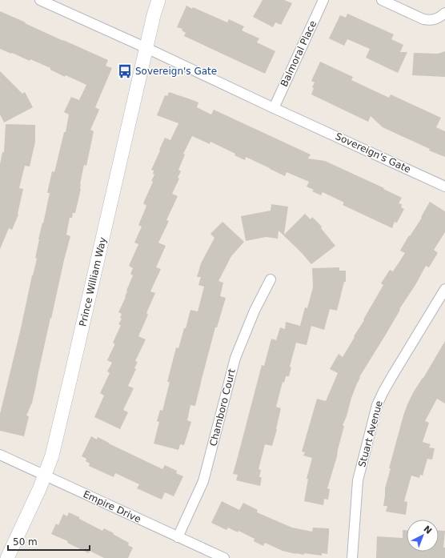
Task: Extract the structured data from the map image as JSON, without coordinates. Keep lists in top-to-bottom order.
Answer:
{
  "streets": {
    "street": [
      "Balmoral Place",
      "Sovereign's Gate",
      "Prince William Way",
      "Chamboro Court",
      "Stuart Avenue",
      "Empire Drive"
    ]
  },
  "crossings": [
    ["Balmoral Place", "Sovereign's Gate"],
    ["Sovereign's Gate", "Prince William Way"],
    ["Prince William Way", "Empire Drive"],
    ["Chamboro Court", "Empire Drive"]
  ],
  "places": {
    "bus stop": ["Sovereign's Gate"]
  },
  "scale_bar": "50 m",
  "north": "top right"
}
